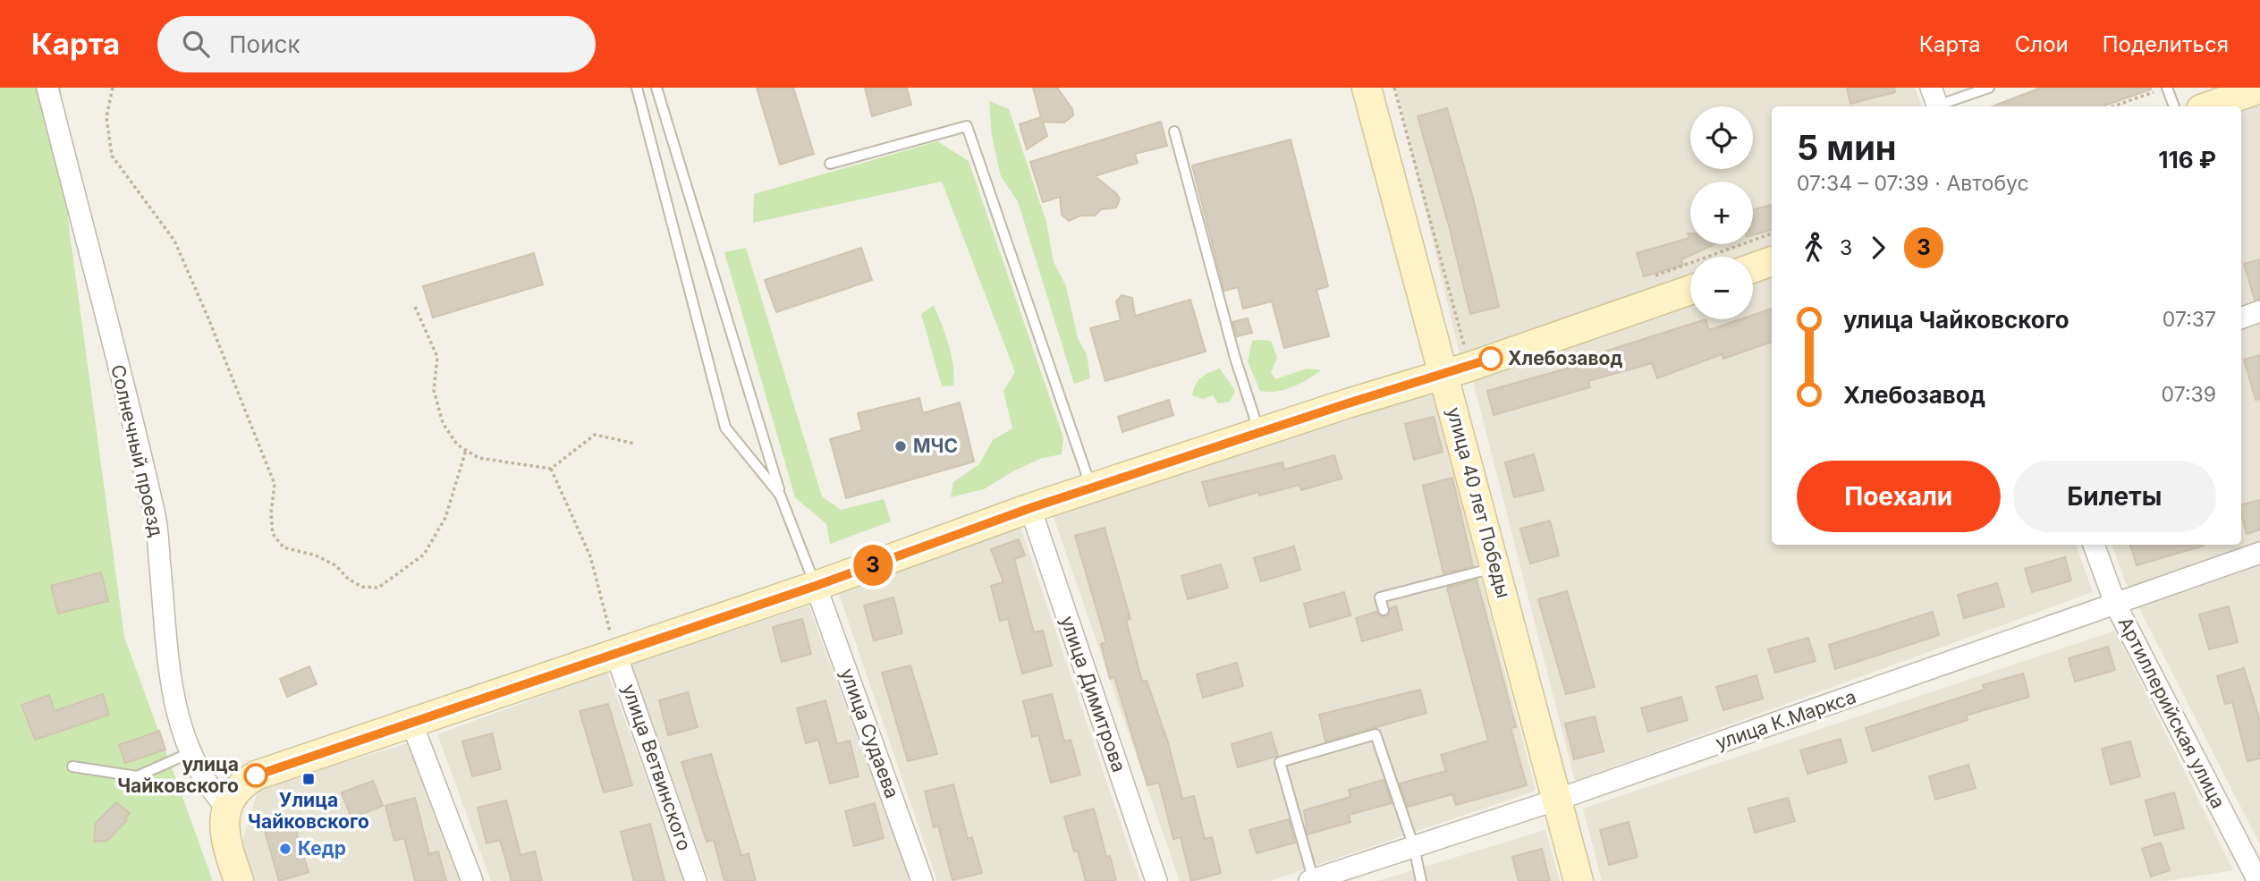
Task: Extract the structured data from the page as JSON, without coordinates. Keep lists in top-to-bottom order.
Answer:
{
  "streets": {
    "street": [
      "Солнечный проезд",
      "улица 40 лет Победы",
      "улица Димитрова",
      "Артиллерийская улица",
      "улица К.Маркса",
      "улица Судаева",
      "улица Ветвинского"
    ]
  },
  "crossings": [
    ["улица 40 лет Победы", "улица К.Маркса"],
    ["Артиллерийская улица", "улица К.Маркса"]
  ],
  "places": {
    "other": [
      "Хлебозавод",
      "МЧС",
      "улица Чайковского",
      "Кедр"
    ],
    "transit": ["Улица Чайковского"]
  },
  "lines": ["bus line 3"],
  "page": {
    "header": "Карта",
    "search": "Поиск",
    "nav": ["Карта", "Слои", "Поделиться"],
    "on_map": "3",
    "map_buttons": ["+", "−"],
    "heading": ["5 мин", "07:34 – 07:39 · Автобус", "116 ₽"],
    "legs": ["3", "3"],
    "list": [
      {
        "name": "улица Чайковского",
        "value": "07:37"
      },
      {
        "name": "Хлебозавод",
        "value": "07:39"
      }
    ],
    "buttons": ["Поехали", "Билеты"]
  }
}
